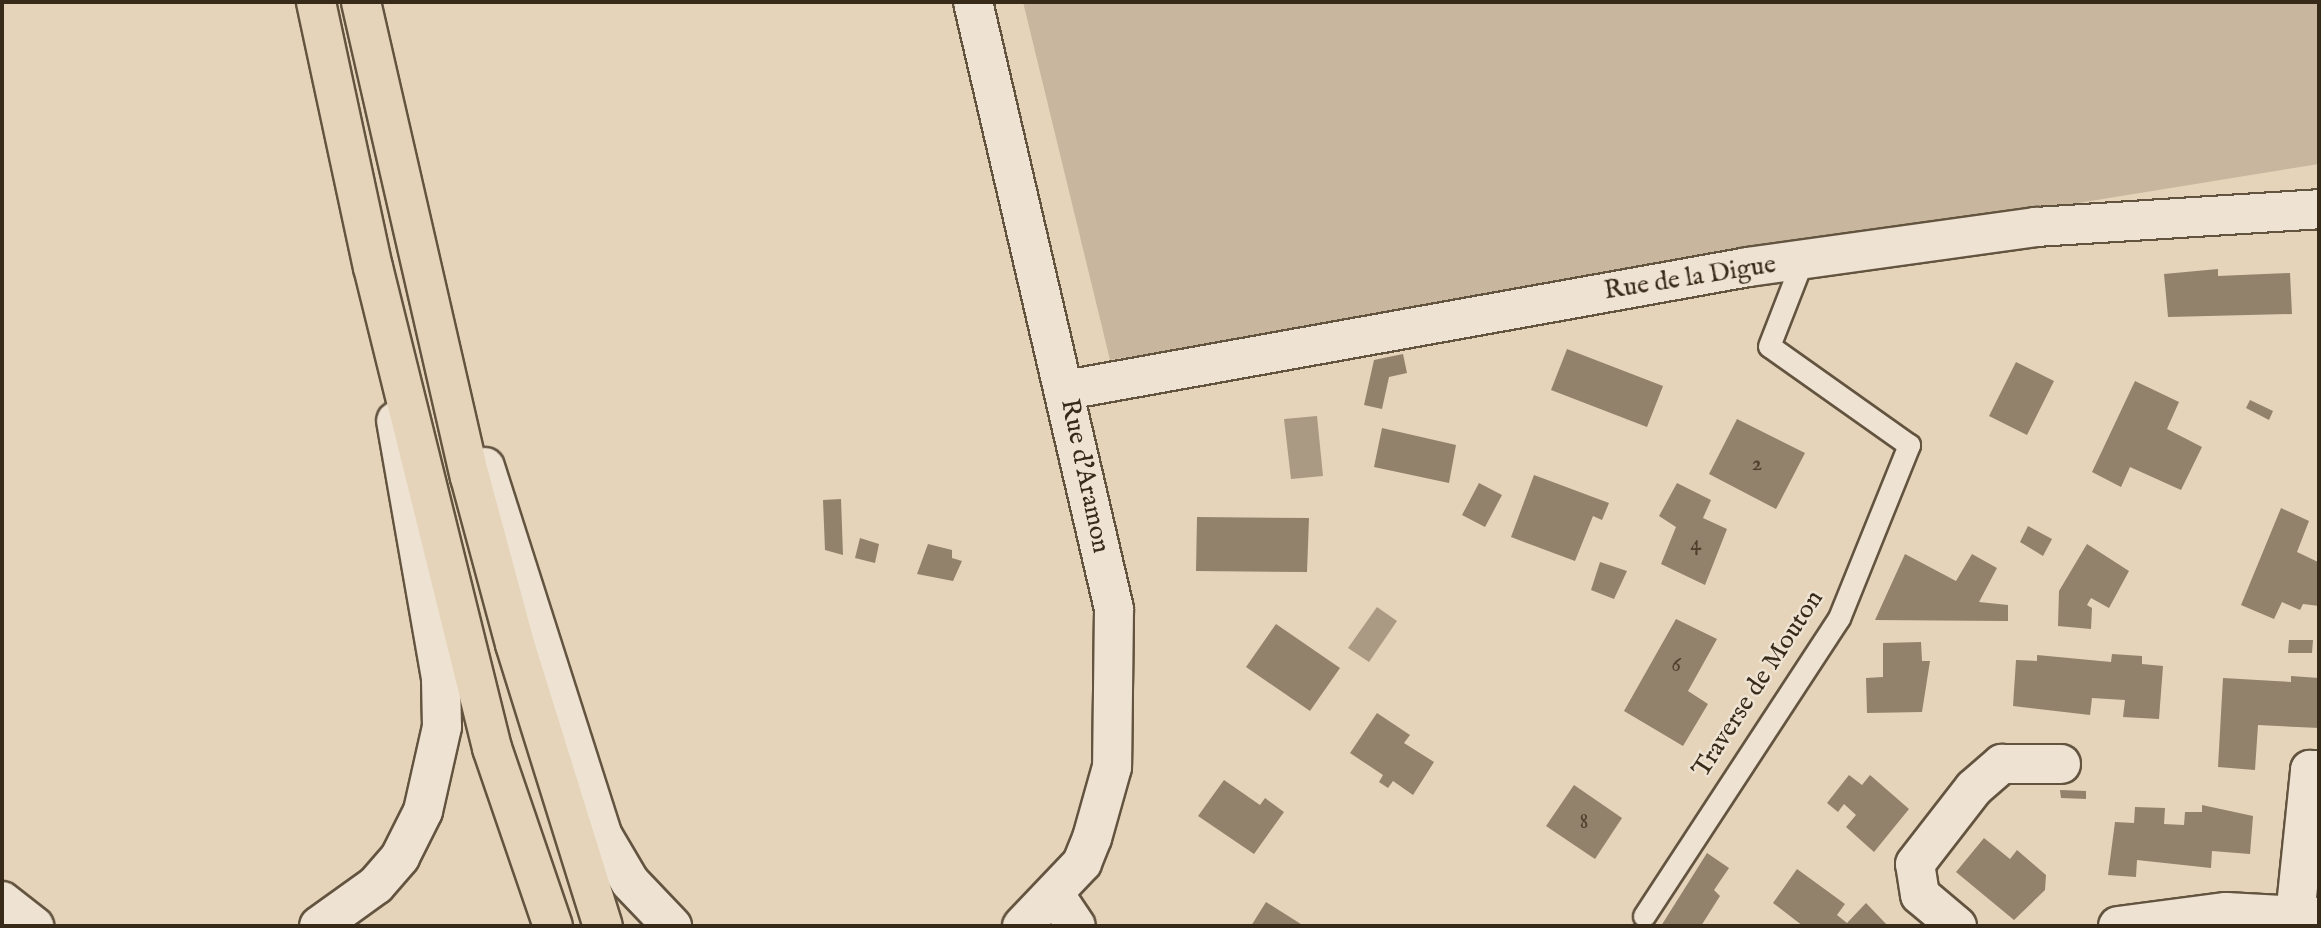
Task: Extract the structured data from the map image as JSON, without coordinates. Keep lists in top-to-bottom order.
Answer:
{
  "streets": {
    "main road": ["Rue de la Digue", "Rue d'Aramon"],
    "lane": ["Traverse de Mouton"]
  },
  "crossings": [
    ["Rue de la Digue", "Rue d'Aramon"],
    ["Rue de la Digue", "Traverse de Mouton"]
  ],
  "house_numbers": [
    "2",
    "4",
    "6",
    "8"
  ]
}
